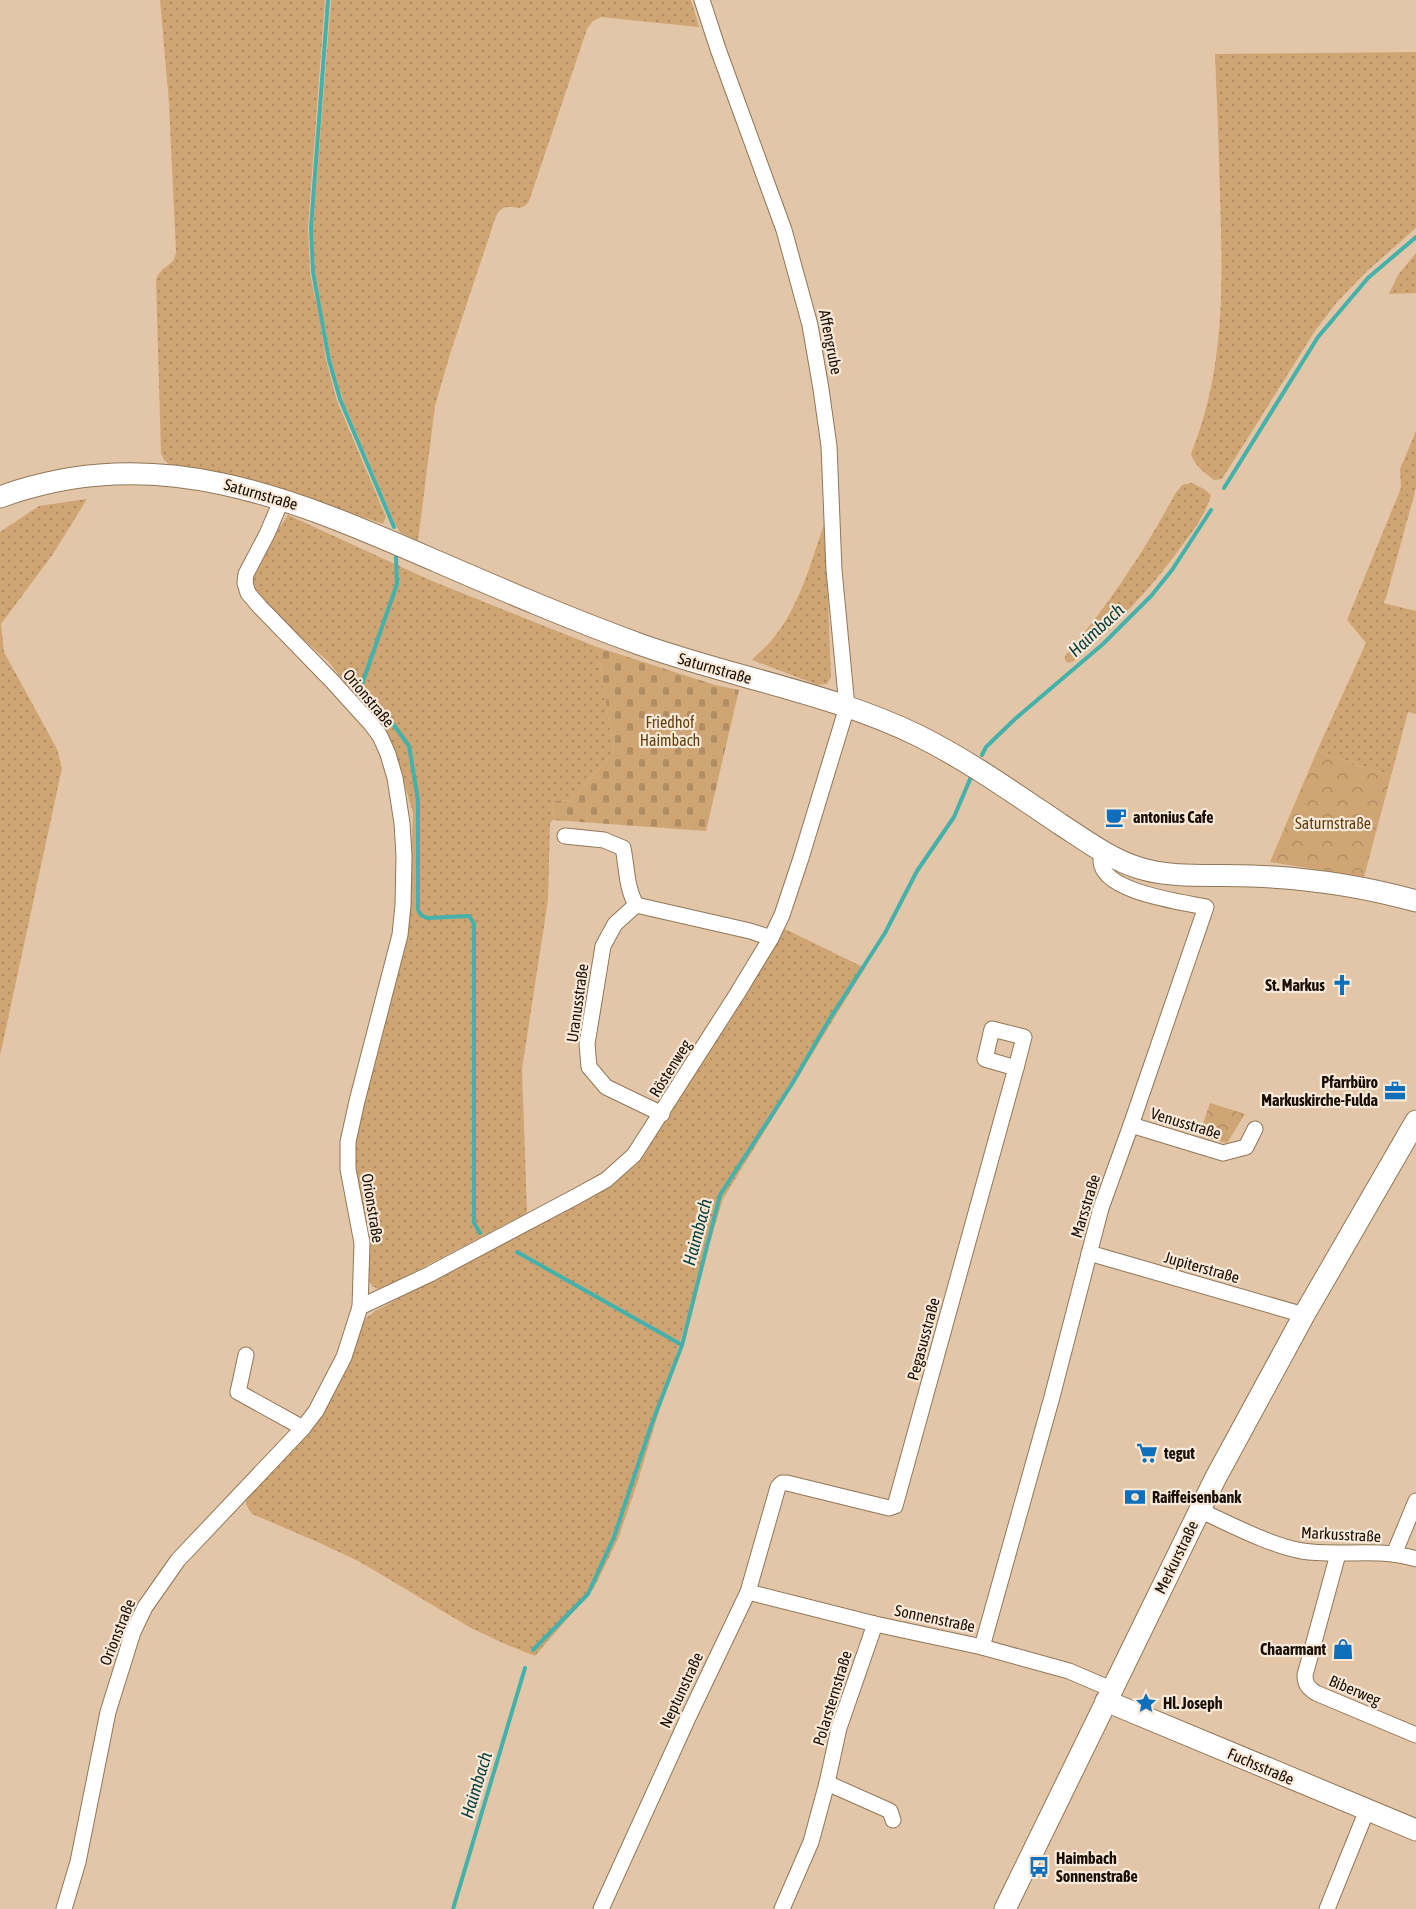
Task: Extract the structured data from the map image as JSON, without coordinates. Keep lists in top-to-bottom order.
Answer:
{
  "streets": {
    "street": [
      "Affengrube",
      "Saturnstraße",
      "Orionstraße",
      "Uranusstraße",
      "Röstenweg",
      "Venusstraße",
      "Marsstraße",
      "Jupiterstraße",
      "Pegasusstraße",
      "Markusstraße",
      "Merkurstraße",
      "Sonnenstraße",
      "Neptunstraße",
      "Biberweg",
      "Polarsternstraße",
      "Fuchsstraße"
    ]
  },
  "crossings": [
    ["Affengrube", "Saturnstraße"],
    ["Affengrube", "Röstenweg"],
    ["Saturnstraße", "Orionstraße"],
    ["Saturnstraße", "Röstenweg"],
    ["Saturnstraße", "Marsstraße"],
    ["Orionstraße", "Röstenweg"],
    ["Uranusstraße", "Röstenweg"],
    ["Venusstraße", "Marsstraße"],
    ["Marsstraße", "Jupiterstraße"],
    ["Marsstraße", "Sonnenstraße"],
    ["Jupiterstraße", "Merkurstraße"],
    ["Pegasusstraße", "Neptunstraße"],
    ["Markusstraße", "Merkurstraße"],
    ["Markusstraße", "Biberweg"],
    ["Merkurstraße", "Sonnenstraße"],
    ["Merkurstraße", "Fuchsstraße"],
    ["Sonnenstraße", "Neptunstraße"],
    ["Sonnenstraße", "Polarsternstraße"],
    ["Sonnenstraße", "Fuchsstraße"]
  ],
  "water": ["Haimbach"],
  "parks": ["Friedhof Haimbach", "Saturnstraße"],
  "places": {
    "cafe": ["antonius Cafe"],
    "church": ["St. Markus"],
    "office": ["Pfarrbüro Markuskirche-Fulda"],
    "supermarket": ["tegut"],
    "bank": ["Raiffeisenbank"],
    "shop": ["Chaarmant"],
    "place": ["Hl. Joseph"],
    "bus stop": ["Haimbach Sonnenstraße"]
  }
}
